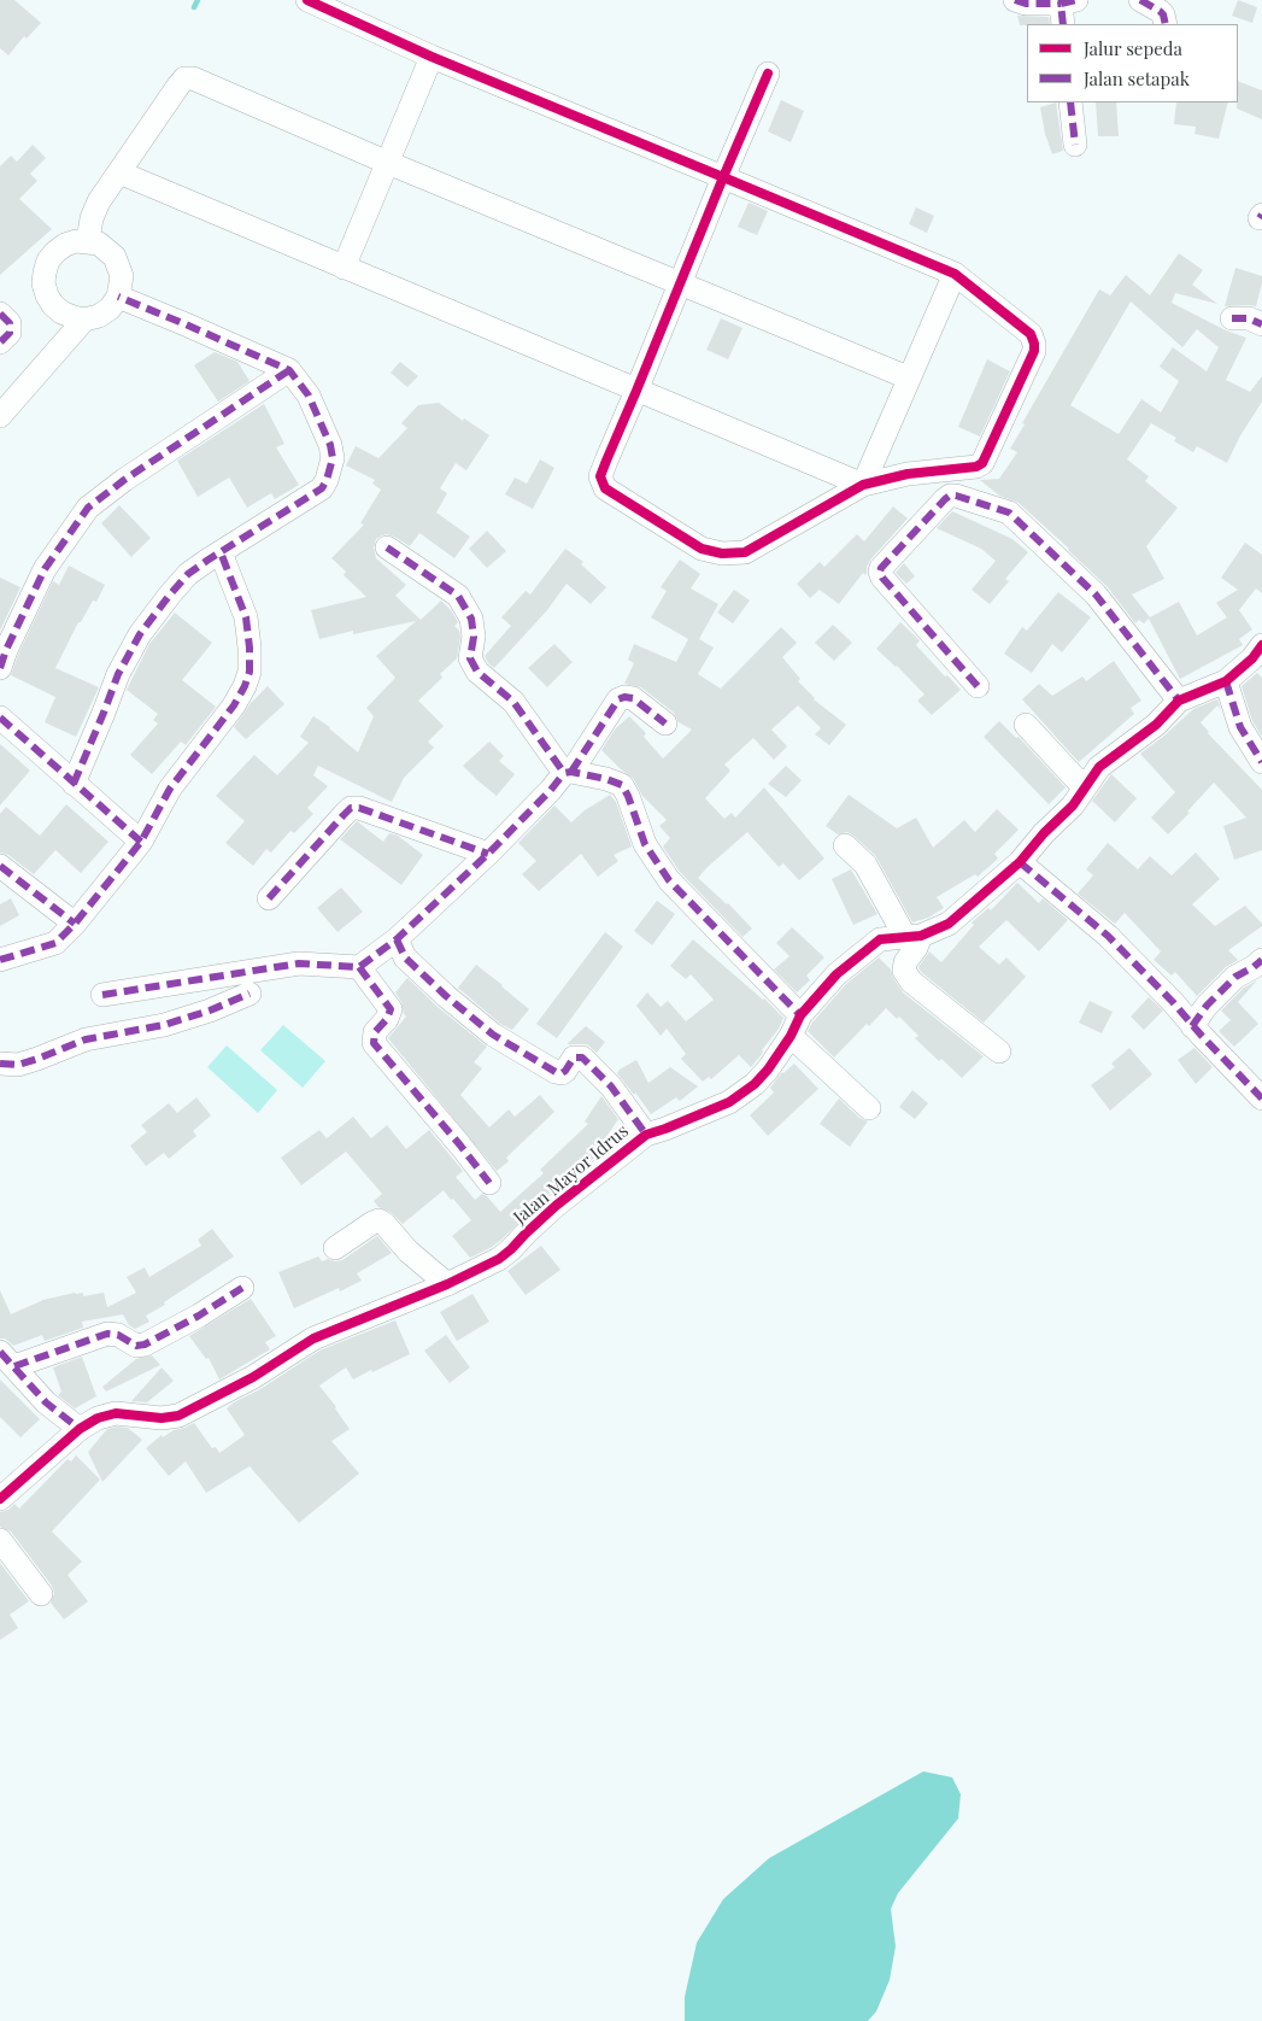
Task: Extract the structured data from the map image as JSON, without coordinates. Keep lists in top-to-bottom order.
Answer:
{
  "streets": {
    "street": ["Jalan Mayor Idrus"]
  },
  "legend": ["Jalur sepeda", "Jalan setapak"]
}
